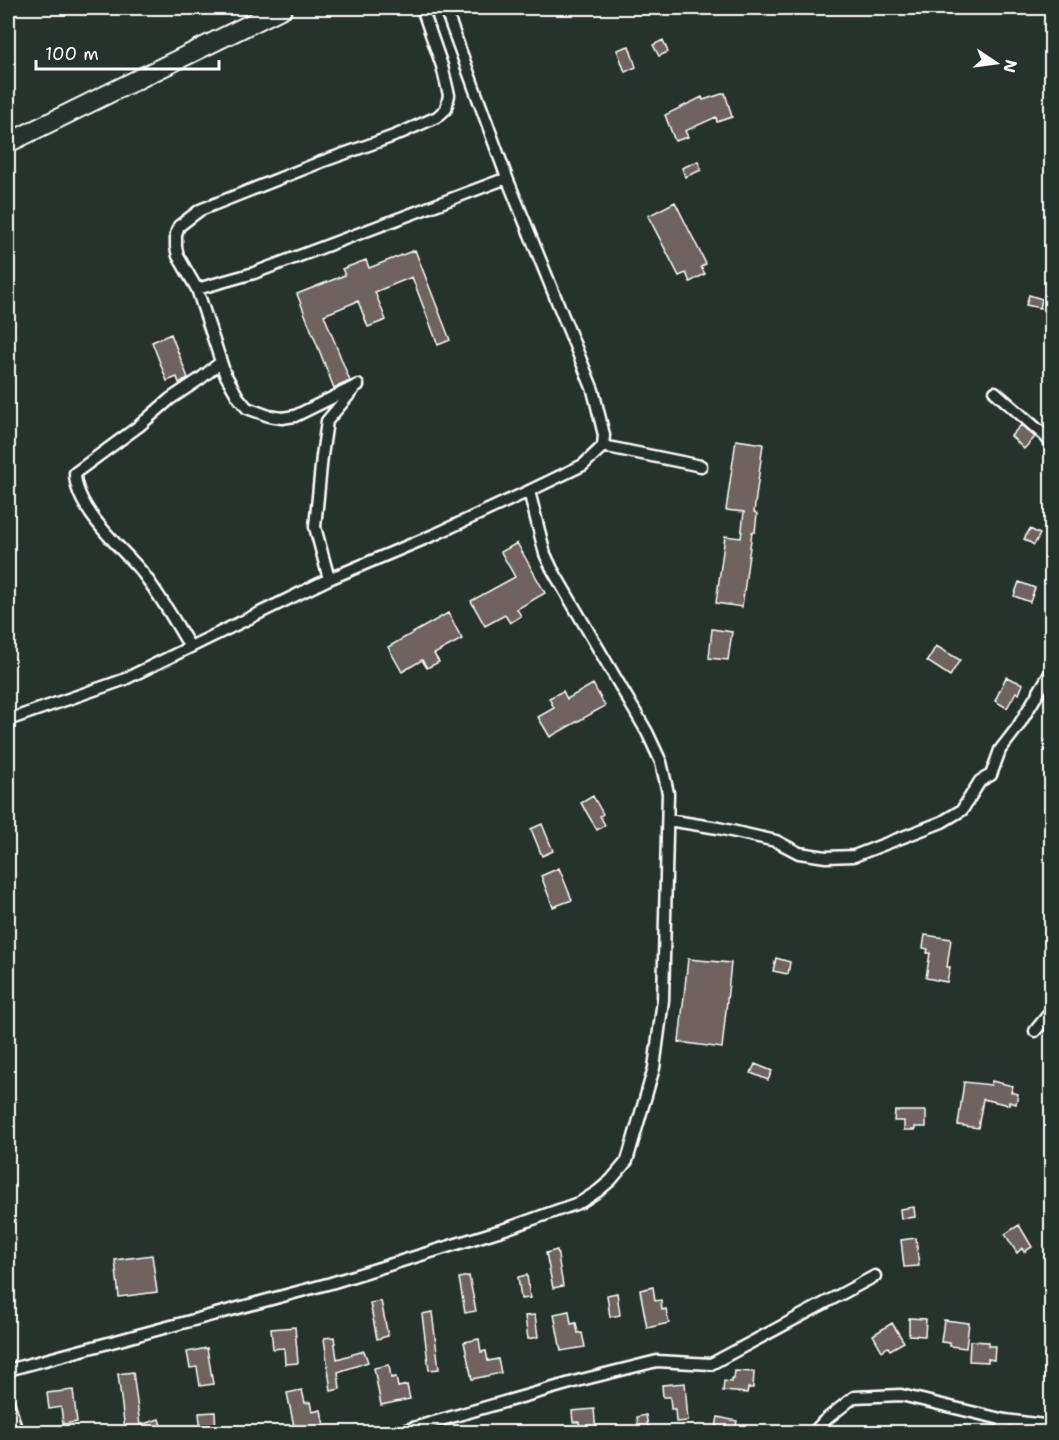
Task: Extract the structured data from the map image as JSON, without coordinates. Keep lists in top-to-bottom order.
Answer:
{
  "scale_bar": "100 m",
  "north": "right"
}
